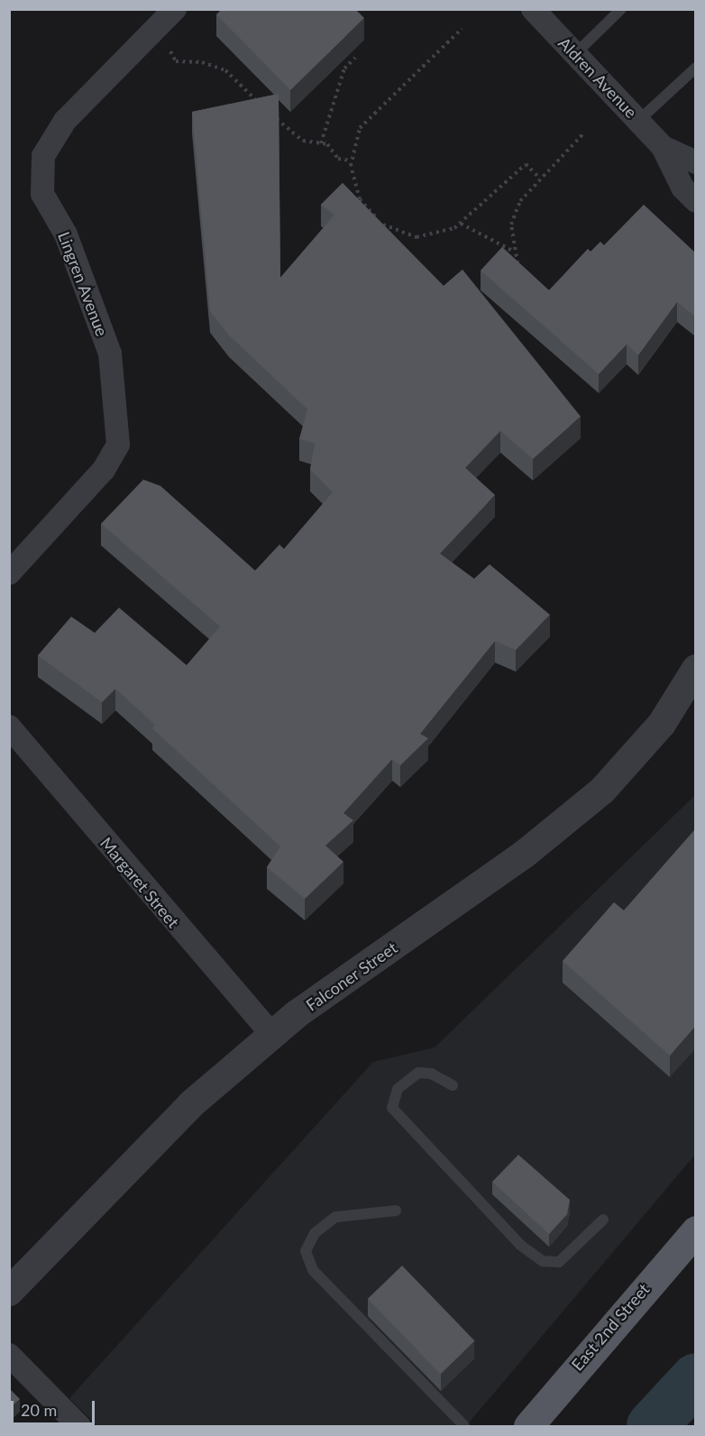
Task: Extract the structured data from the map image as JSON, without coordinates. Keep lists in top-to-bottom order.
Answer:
{
  "streets": {
    "main road": ["East 2nd Street"],
    "street": [
      "Aldren Avenue",
      "Lingren Avenue",
      "Margaret Street",
      "Falconer Street"
    ]
  },
  "crossings": [
    ["Margaret Street", "Falconer Street"]
  ],
  "scale_bar": "20 m"
}
